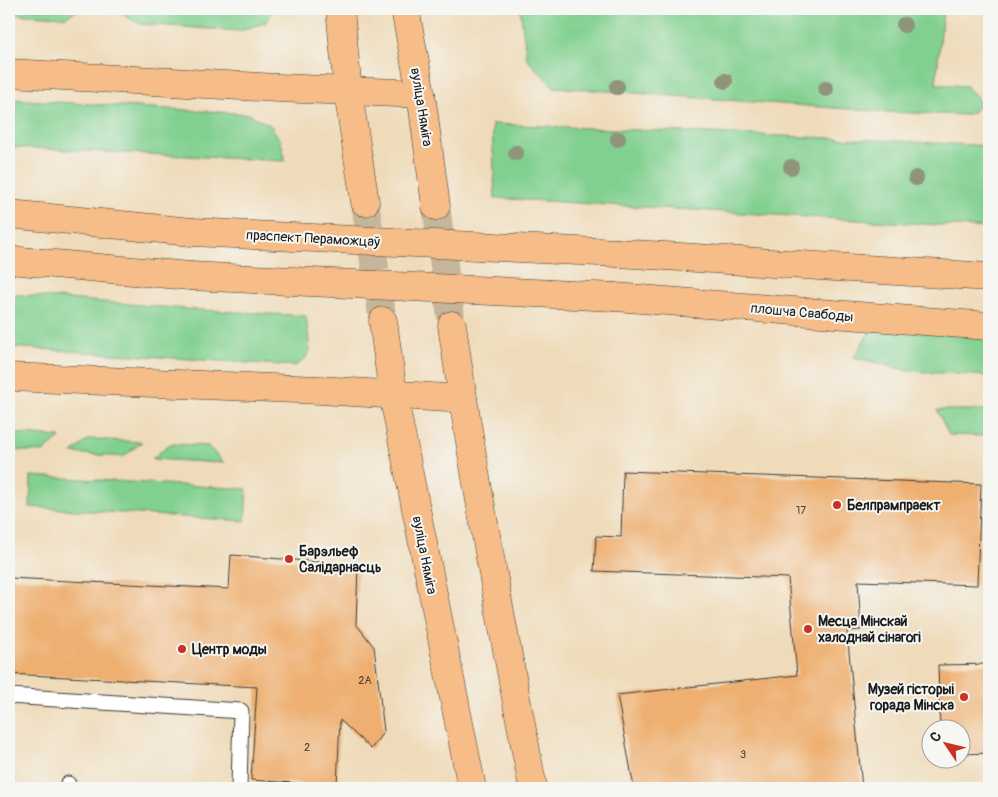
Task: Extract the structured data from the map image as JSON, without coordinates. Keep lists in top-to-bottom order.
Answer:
{
  "streets": {
    "main road": ["вуліца Няміга", "праспект Пераможцаў", "плошча Свабоды"]
  },
  "places": [
    "Белпрампраект",
    "Барэльеф Салідарнасць",
    "Месца Мінскай халоднай сінагогі",
    "Центр моды",
    "Музей гісторыі горада Мінска"
  ],
  "house_numbers": [
    "17",
    "2А",
    "2",
    "3"
  ],
  "north": "top left"
}
